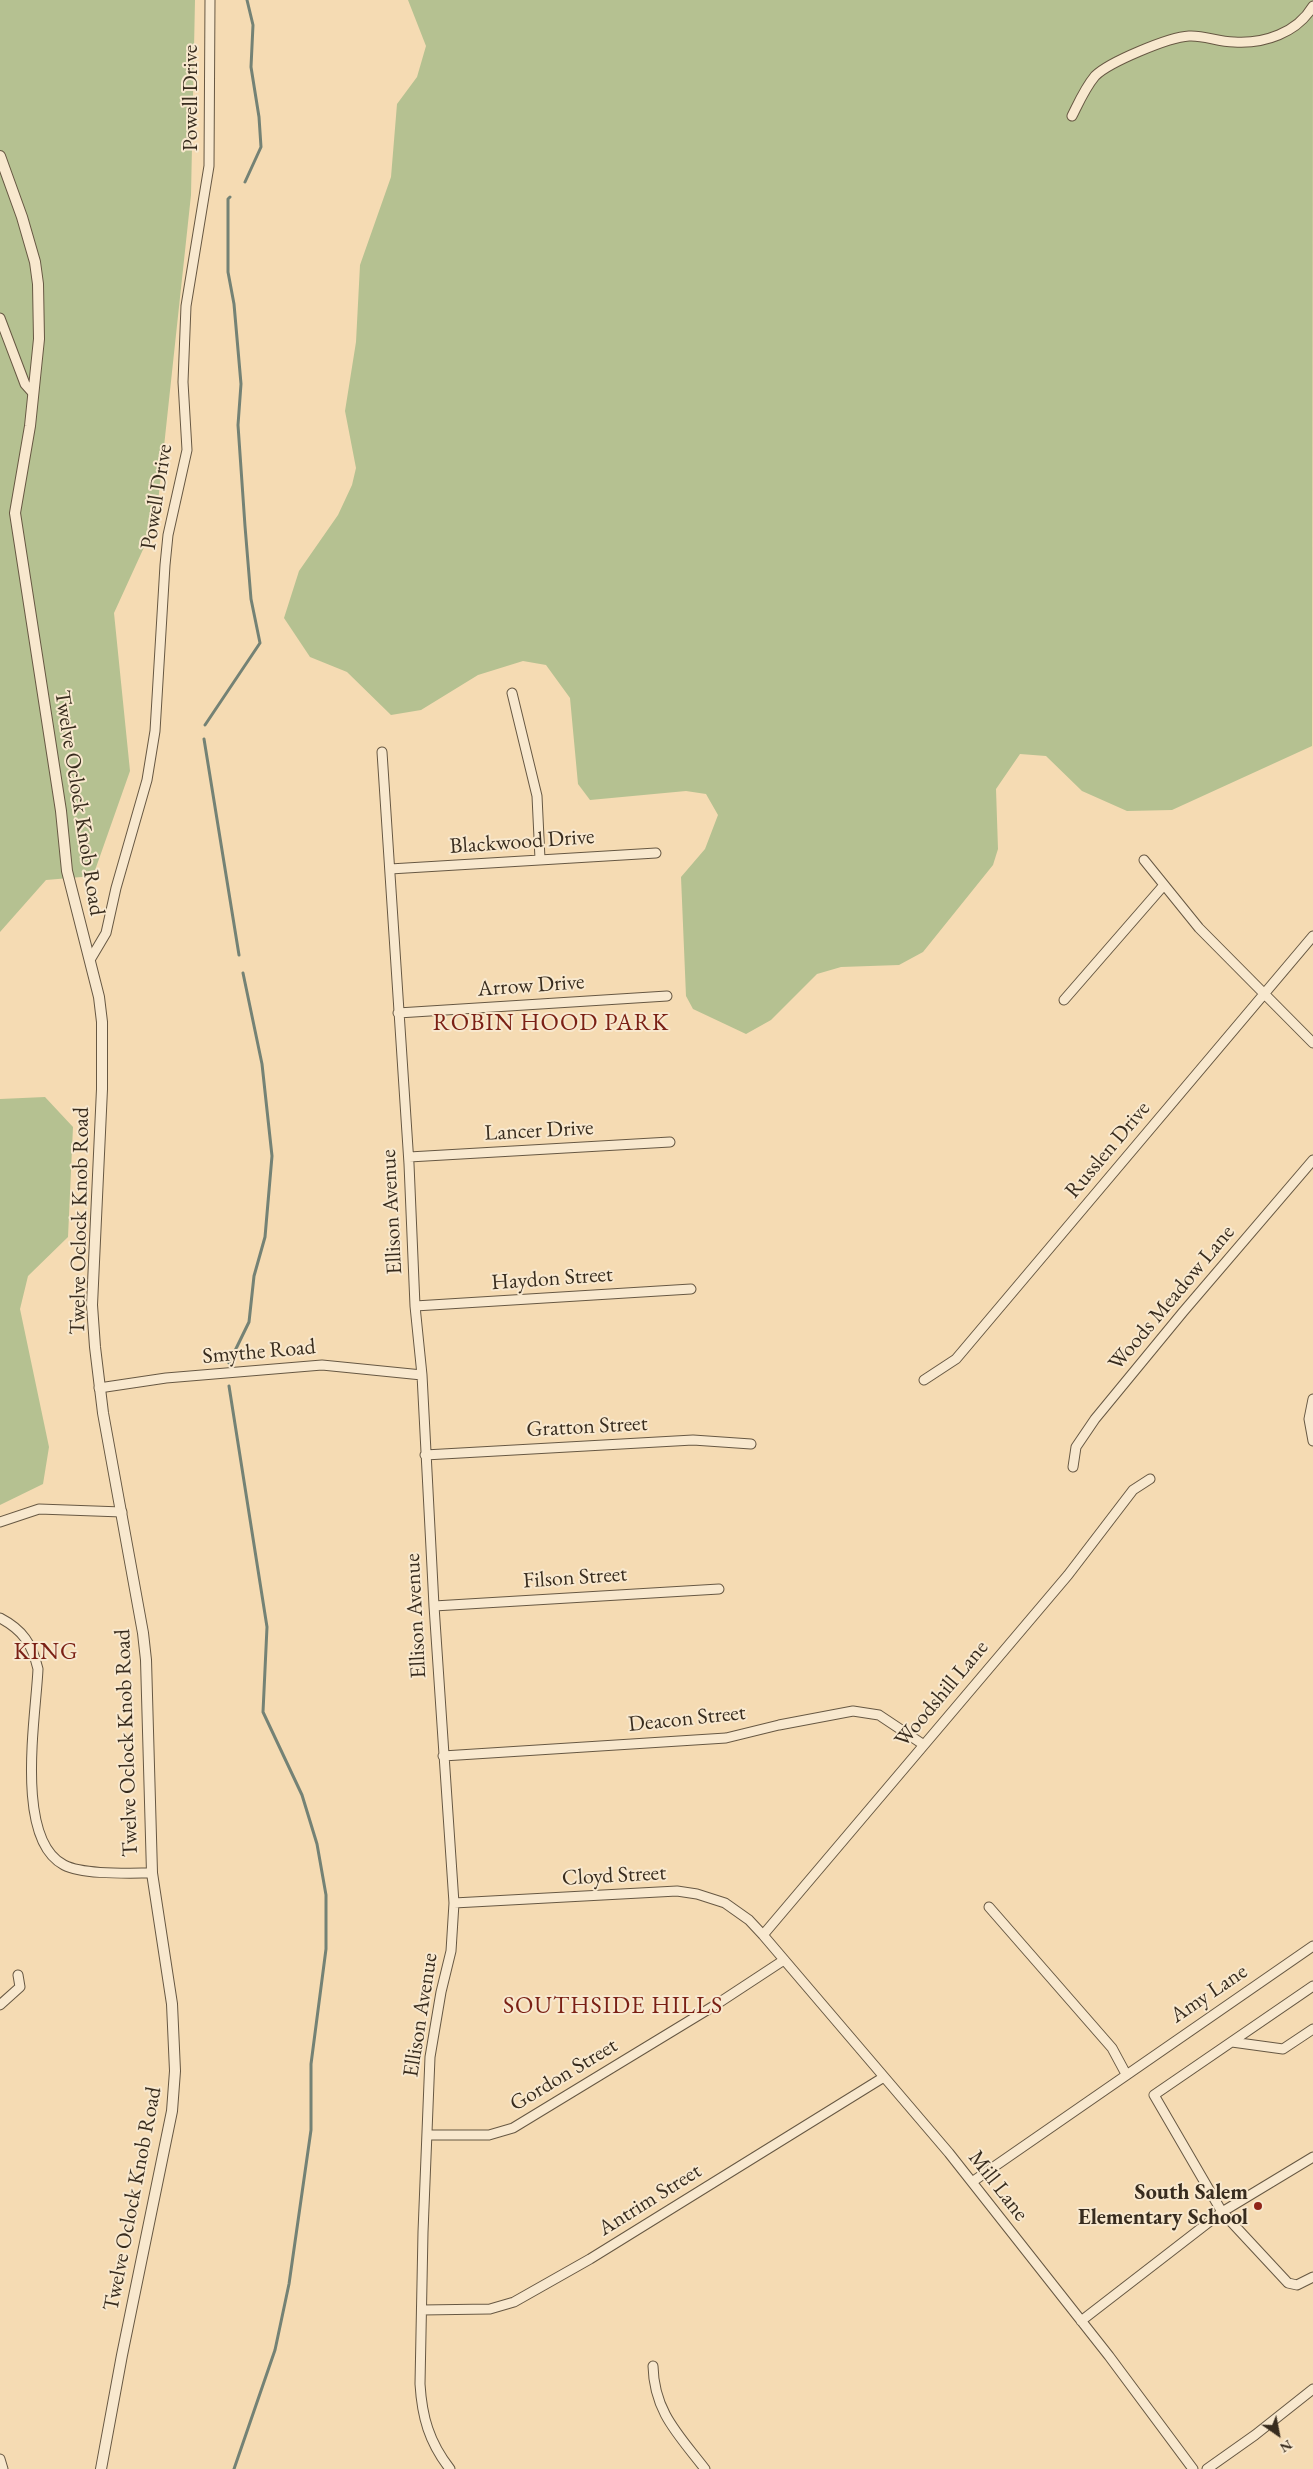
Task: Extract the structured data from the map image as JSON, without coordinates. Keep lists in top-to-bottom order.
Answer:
{
  "streets": {
    "street": [
      "Powell Drive",
      "Twelve Oclock Knob Road",
      "Blackwood Drive",
      "Arrow Drive",
      "Lancer Drive",
      "Russlen Drive",
      "Ellison Avenue",
      "Haydon Street",
      "Woods Meadow Lane",
      "Smythe Road",
      "Gratton Street",
      "Filson Street",
      "Woodshill Lane",
      "Deacon Street",
      "Cloyd Street",
      "Amy Lane",
      "Gordon Street",
      "Mill Lane",
      "Antrim Street"
    ]
  },
  "crossings": [
    ["Powell Drive", "Twelve Oclock Knob Road"],
    ["Twelve Oclock Knob Road", "Smythe Road"],
    ["Blackwood Drive", "Ellison Avenue"],
    ["Arrow Drive", "Ellison Avenue"],
    ["Lancer Drive", "Ellison Avenue"],
    ["Ellison Avenue", "Haydon Street"],
    ["Ellison Avenue", "Smythe Road"],
    ["Ellison Avenue", "Gratton Street"],
    ["Ellison Avenue", "Filson Street"],
    ["Ellison Avenue", "Deacon Street"],
    ["Ellison Avenue", "Cloyd Street"],
    ["Ellison Avenue", "Gordon Street"],
    ["Ellison Avenue", "Antrim Street"],
    ["Woodshill Lane", "Deacon Street"],
    ["Woodshill Lane", "Cloyd Street"],
    ["Woodshill Lane", "Mill Lane"],
    ["Cloyd Street", "Mill Lane"],
    ["Amy Lane", "Mill Lane"],
    ["Gordon Street", "Mill Lane"],
    ["Mill Lane", "Antrim Street"]
  ],
  "districts": ["ROBIN HOOD PARK", "KING", "SOUTHSIDE HILLS"],
  "places": ["South Salem Elementary School"],
  "north": "bottom right"
}
